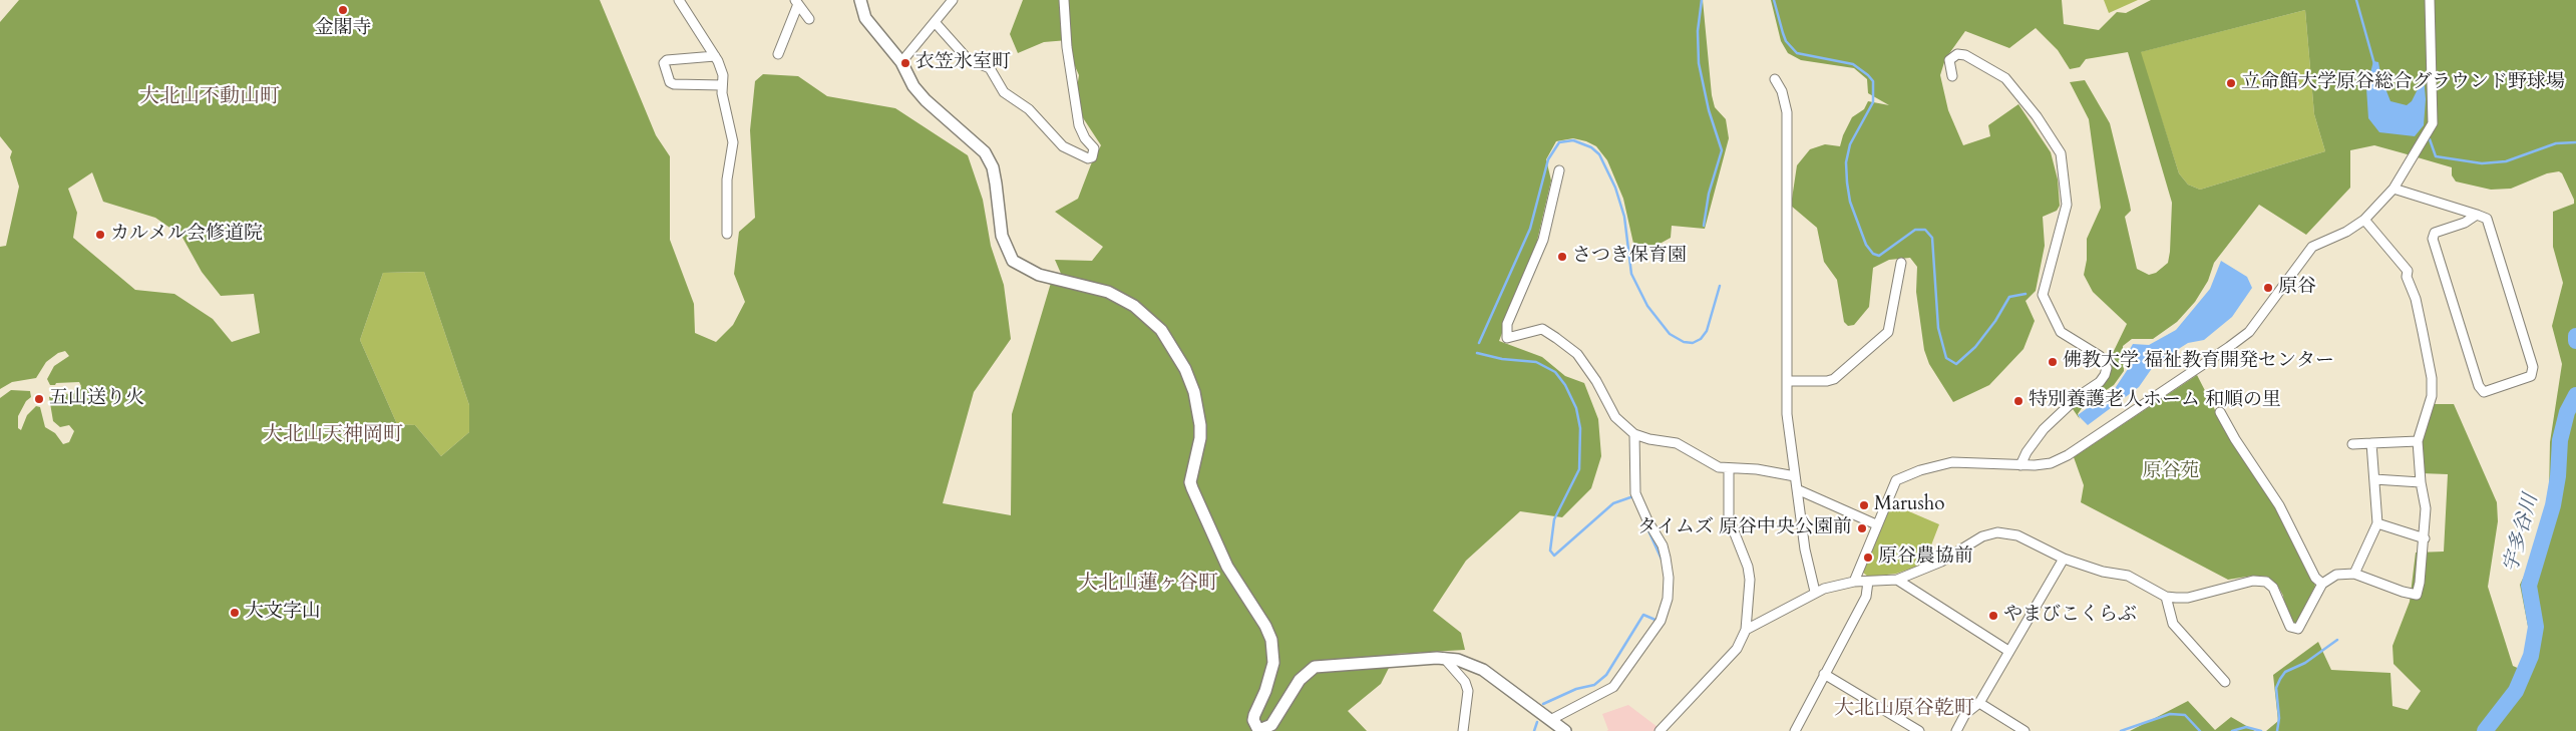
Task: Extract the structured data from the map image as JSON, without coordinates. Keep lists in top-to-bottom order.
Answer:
{
  "districts": [
    "大北山不動山町",
    "大北山天神岡町",
    "大北山蓮ヶ谷町",
    "大北山原谷乾町"
  ],
  "water": ["宇多谷川"],
  "parks": ["原谷苑"],
  "places": [
    "金閣寺",
    "衣笠氷室町",
    "立命館大学原谷総合グラウンド野球場",
    "カルメル会修道院",
    "さつき保育園",
    "原谷",
    "佛教大学 福祉教育開発センター",
    "五山送り火",
    "特別養護老人ホーム 和順の里",
    "Marusho",
    "タイムズ 原谷中央公園前",
    "原谷農協前",
    "大文字山",
    "やまびこくらぶ"
  ]
}
